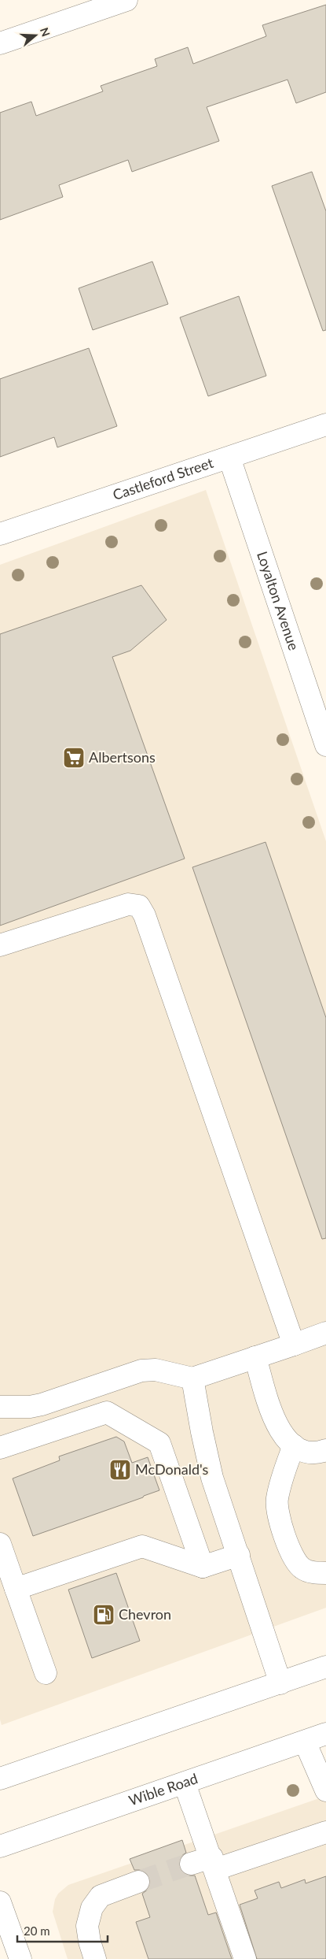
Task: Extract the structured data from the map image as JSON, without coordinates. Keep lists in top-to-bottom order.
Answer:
{
  "streets": {
    "street": ["Castleford Street", "Loyalton Avenue", "Wible Road"]
  },
  "crossings": [
    ["Castleford Street", "Loyalton Avenue"]
  ],
  "places": {
    "supermarket": ["Albertsons"],
    "restaurant": ["McDonald's"],
    "fuel station": ["Chevron"]
  },
  "scale_bar": "20 m",
  "north": "right"
}
